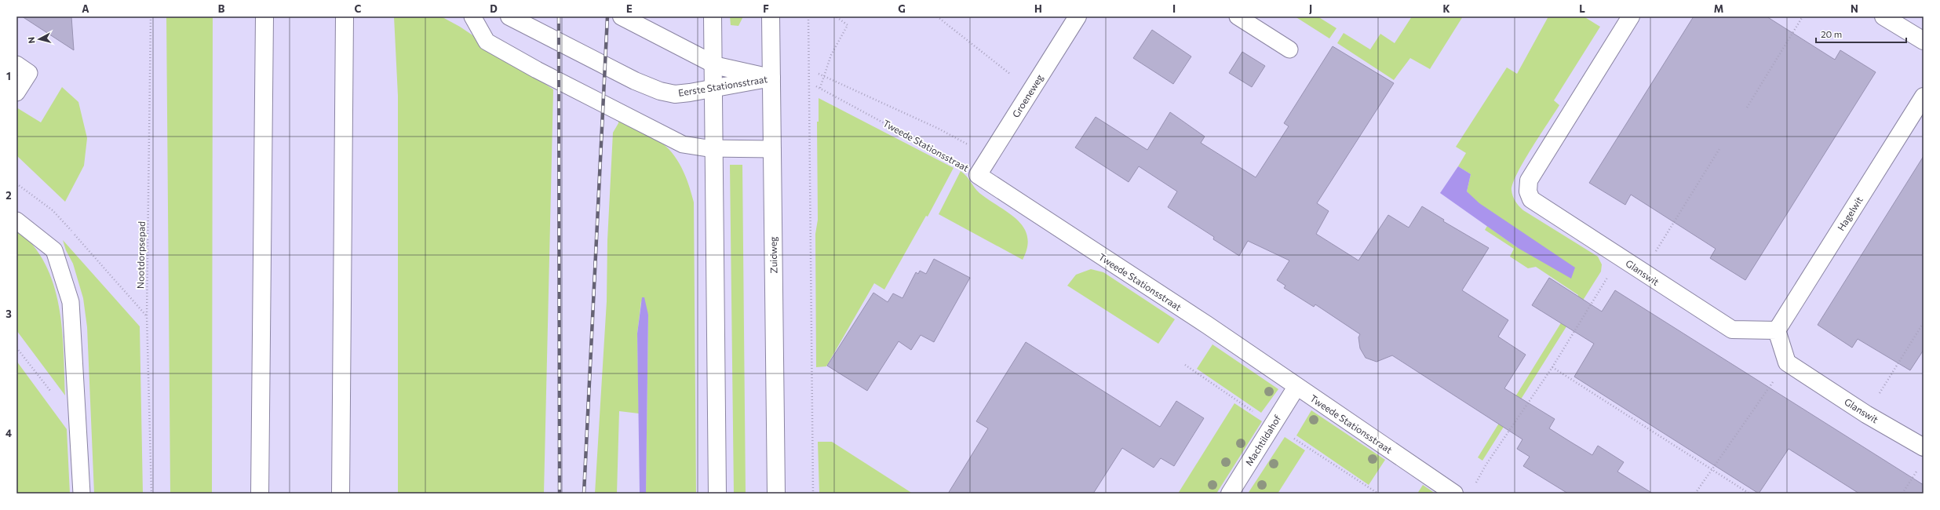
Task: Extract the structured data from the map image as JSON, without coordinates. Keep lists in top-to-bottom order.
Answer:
{
  "streets": {
    "main road": [
      "Eerste Stationsstraat",
      "Groeneweg",
      "Tweede Stationsstraat",
      "Hagelwit",
      "Zuidweg",
      "Glanswit",
      "Machtildahof"
    ],
    "path": ["Nootdorpsepad"]
  },
  "crossings": [
    ["Eerste Stationsstraat", "Zuidweg"],
    ["Groeneweg", "Tweede Stationsstraat"],
    ["Tweede Stationsstraat", "Machtildahof"],
    ["Hagelwit", "Glanswit"]
  ],
  "scale_bar": "20 m",
  "north": "left",
  "grid": {
    "columns": [
      "A",
      "B",
      "C",
      "D",
      "E",
      "F",
      "G",
      "H",
      "I",
      "J",
      "K",
      "L",
      "M",
      "N"
    ],
    "rows": [
      "1",
      "2",
      "3",
      "4"
    ]
  }
}
